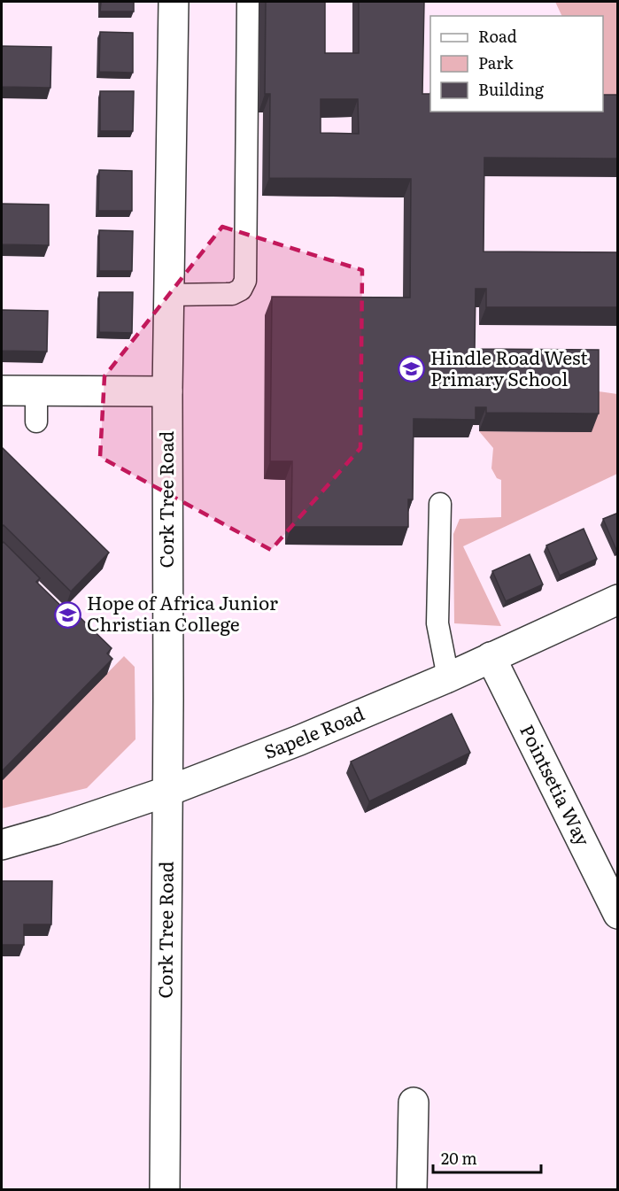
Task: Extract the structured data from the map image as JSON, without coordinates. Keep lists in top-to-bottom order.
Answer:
{
  "streets": {
    "street": ["Cork Tree Road", "Sapele Road", "Pointsetia Way"]
  },
  "crossings": [
    ["Cork Tree Road", "Sapele Road"],
    ["Sapele Road", "Pointsetia Way"]
  ],
  "places": {
    "school or university": ["Hindle Road West Primary School", "Hope of Africa Junior Christian College"]
  },
  "legend": ["Road", "Park", "Building"],
  "scale_bar": "20 m"
}
